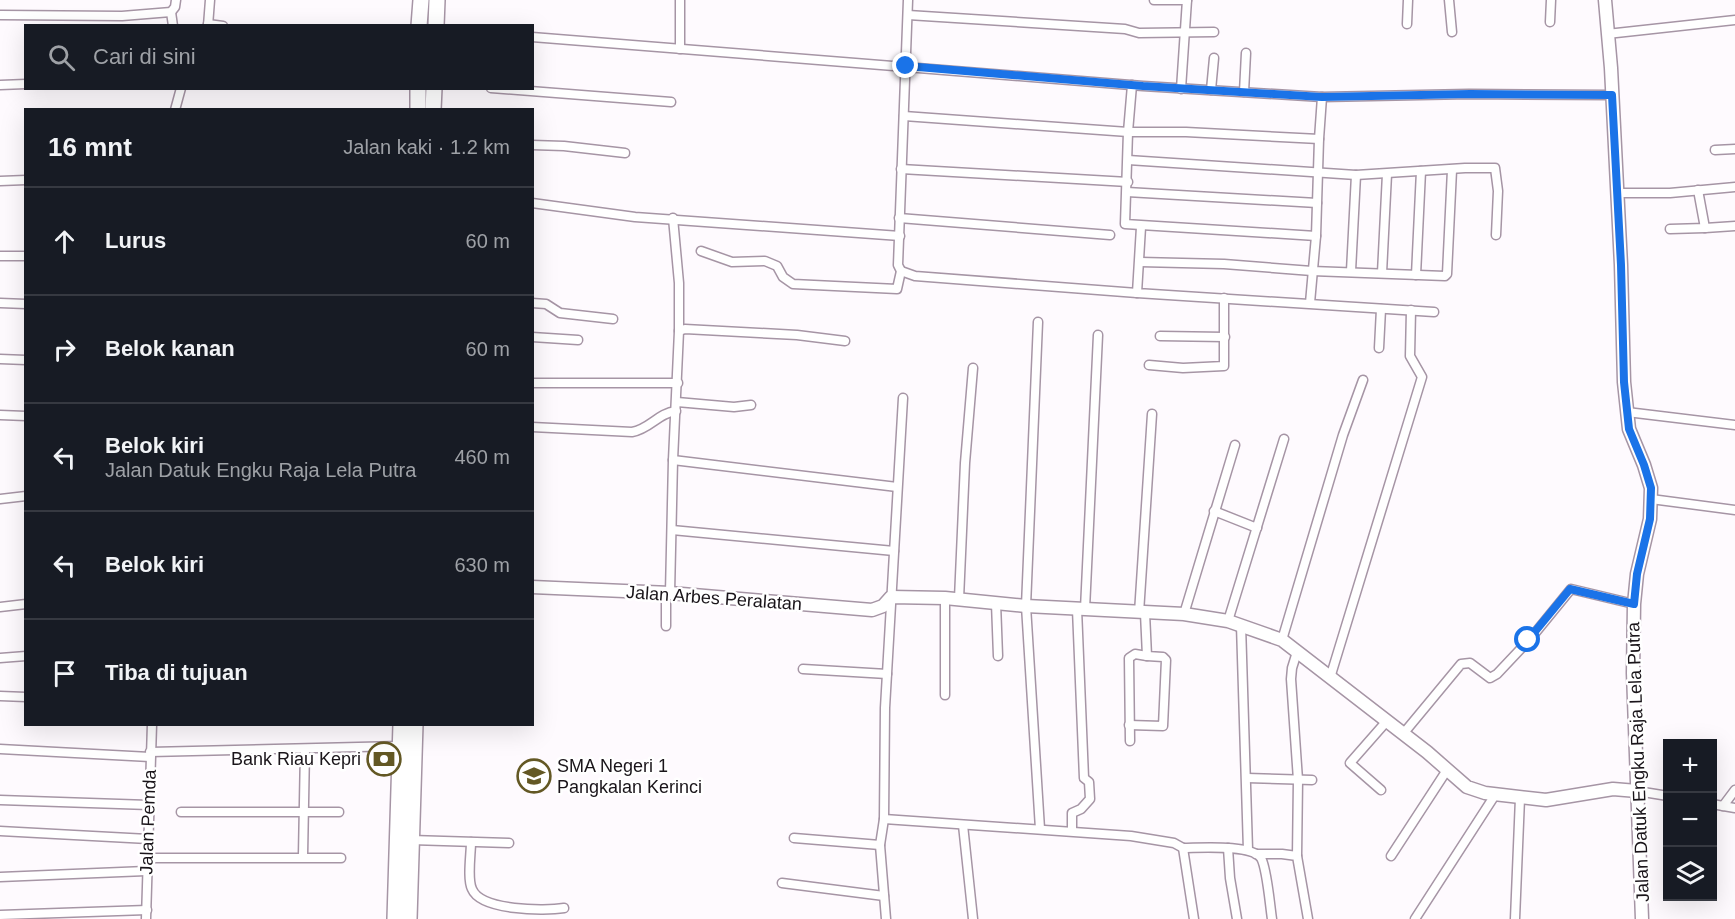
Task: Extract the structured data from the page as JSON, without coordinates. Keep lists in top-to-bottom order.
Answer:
{
  "streets": {
    "street": ["Jalan Arbes Peralatan", "Jalan Datuk Engku Raja Lela Putra", "Jalan Pemda"]
  },
  "places": {
    "bank": ["Bank Riau Kepri"],
    "school or university": ["SMA Negeri 1 Pangkalan Kerinci"]
  },
  "page": {
    "search": "Cari di sini",
    "heading": ["16 mnt", "Jalan kaki · 1.2 km"],
    "list": [
      ["Lurus", "60 m"],
      ["Belok kanan", "60 m"],
      ["Belok kiri", "Jalan Datuk Engku Raja Lela Putra", "460 m"],
      ["Belok kiri", "630 m"],
      "Tiba di tujuan"
    ],
    "map_buttons": ["+", "−"]
  }
}
